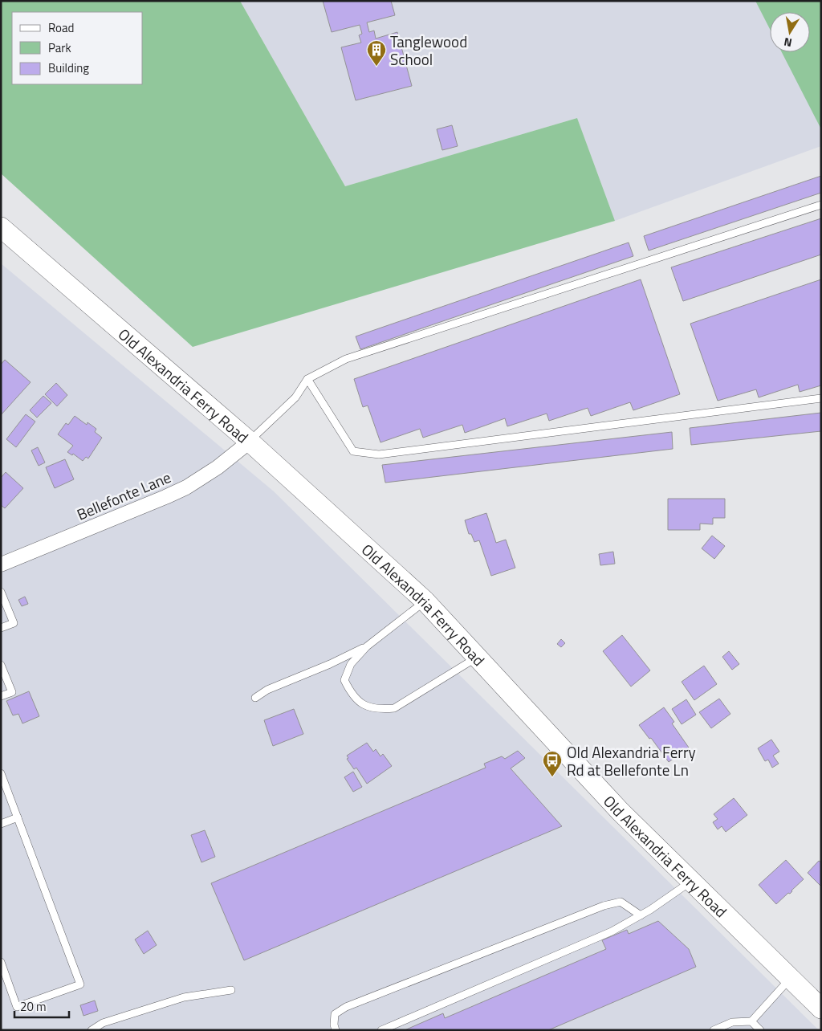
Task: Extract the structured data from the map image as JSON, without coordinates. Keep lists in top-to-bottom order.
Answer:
{
  "streets": {
    "main road": ["Old Alexandria Ferry Road"],
    "street": ["Bellefonte Lane"]
  },
  "crossings": [
    ["Old Alexandria Ferry Road", "Bellefonte Lane"]
  ],
  "places": {
    "building": ["Tanglewood School"],
    "bus stop": ["Old Alexandria Ferry Rd at Bellefonte Ln"]
  },
  "legend": ["Road", "Park", "Building"],
  "scale_bar": "20 m",
  "north": "bottom"
}
